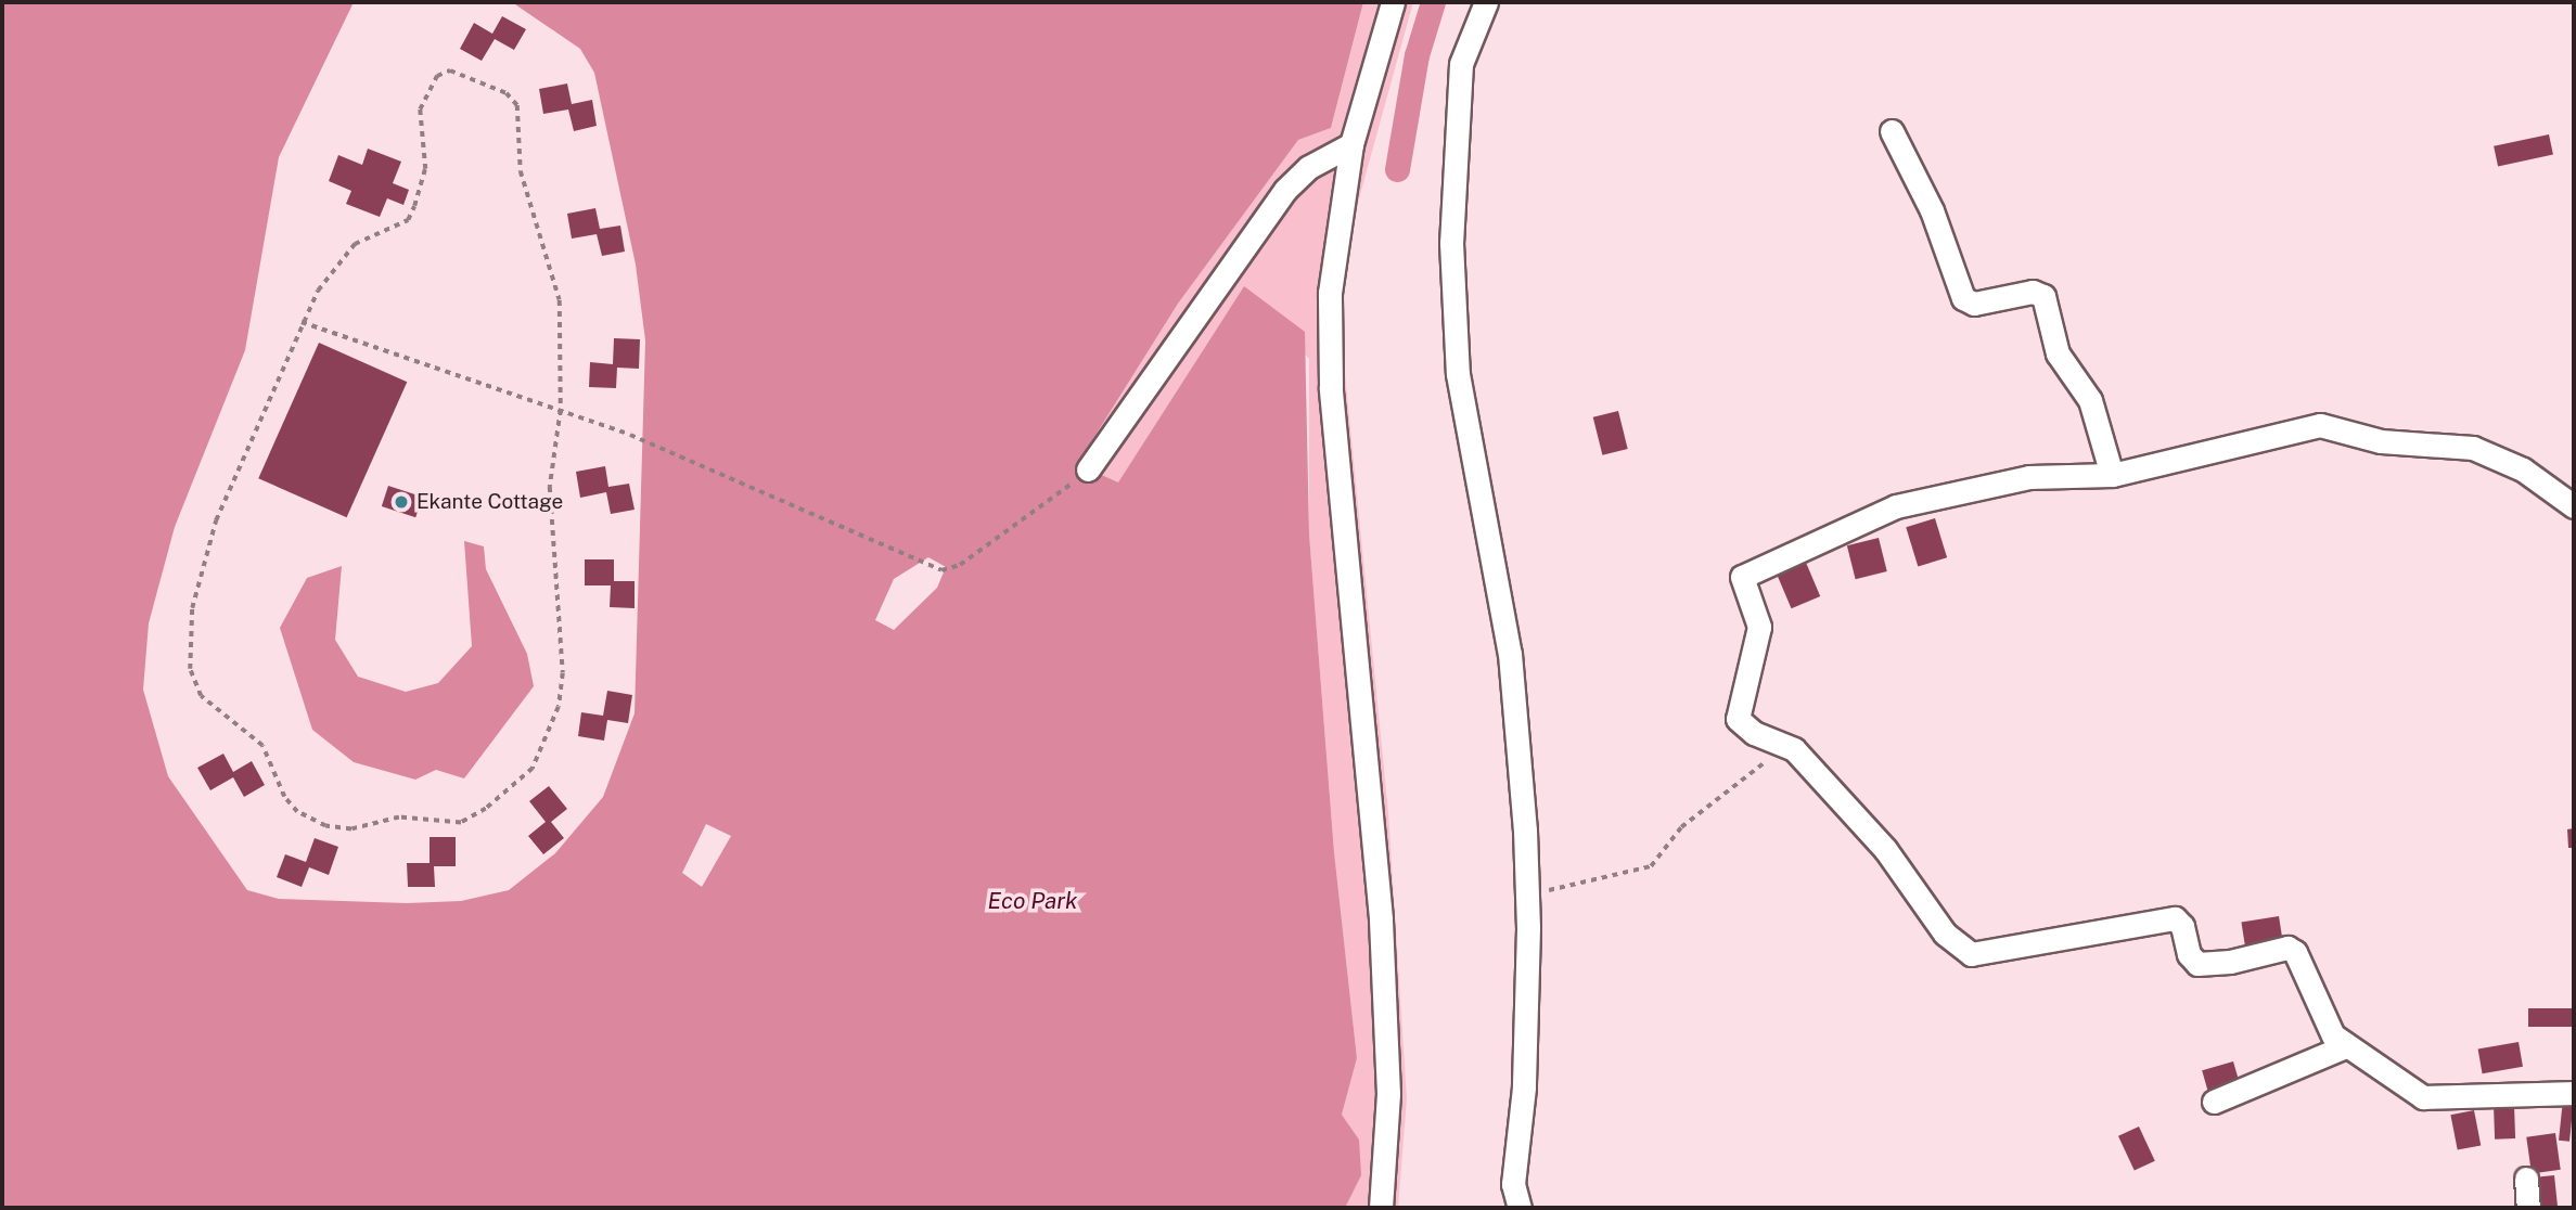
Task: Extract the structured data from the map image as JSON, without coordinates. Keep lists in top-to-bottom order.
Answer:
{
  "water": ["Eco Park"],
  "places": ["Ekante Cottage"]
}
